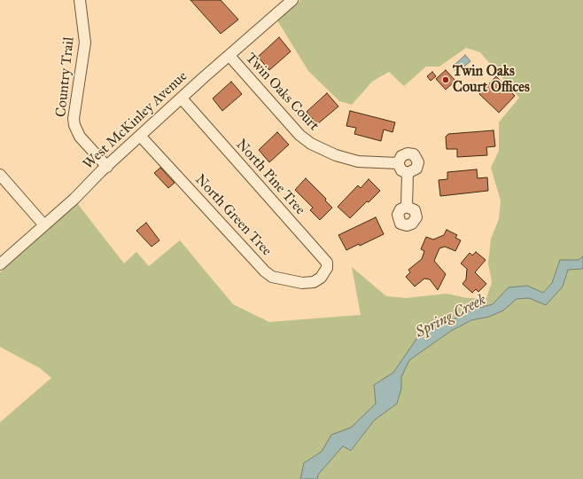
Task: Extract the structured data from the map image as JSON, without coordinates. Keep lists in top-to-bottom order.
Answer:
{
  "streets": {
    "street": [
      "Country Trail",
      "Twin Oaks Court",
      "West McKinley Avenue",
      "North Pine Tree",
      "North Green Tree"
    ]
  },
  "crossings": [
    ["Country Trail", "West McKinley Avenue"],
    ["Twin Oaks Court", "West McKinley Avenue"],
    ["West McKinley Avenue", "North Pine Tree"],
    ["West McKinley Avenue", "North Green Tree"],
    ["North Pine Tree", "North Green Tree"]
  ],
  "water": ["Spring Creek"],
  "places": ["Twin Oaks Court Offices"]
}
